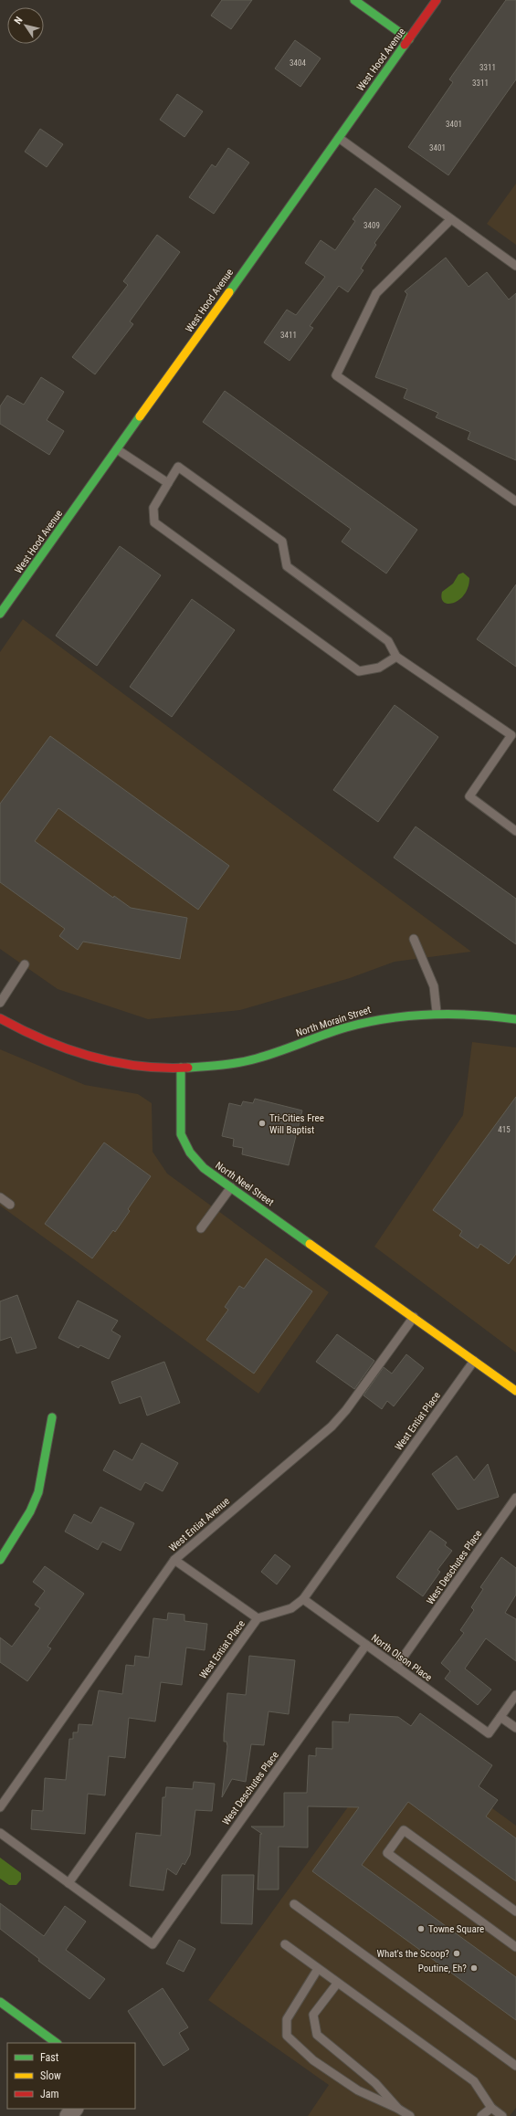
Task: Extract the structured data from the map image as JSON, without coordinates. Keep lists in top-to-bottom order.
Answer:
{
  "streets": {
    "street": ["West Hood Avenue", "North Morain Street", "North Neel Street"],
    "lane": [
      "West Entiat Place",
      "West Entiat Avenue",
      "West Deschutes Place",
      "North Olson Place"
    ]
  },
  "crossings": [
    ["North Morain Street", "North Neel Street"],
    ["North Neel Street", "West Entiat Place"],
    ["North Neel Street", "West Entiat Avenue"],
    ["West Entiat Place", "West Deschutes Place"],
    ["West Entiat Place", "North Olson Place"],
    ["West Deschutes Place", "North Olson Place"]
  ],
  "places": [
    "Tri-Cities Free Will Baptist",
    "Towne Square",
    "What's the Scoop?",
    "Poutine, Eh?"
  ],
  "house_numbers": [
    "3404",
    "3311",
    "3311",
    "3401",
    "3401",
    "3409",
    "3411",
    "415"
  ],
  "legend": ["Fast", "Slow", "Jam"],
  "north": "top left"
}
